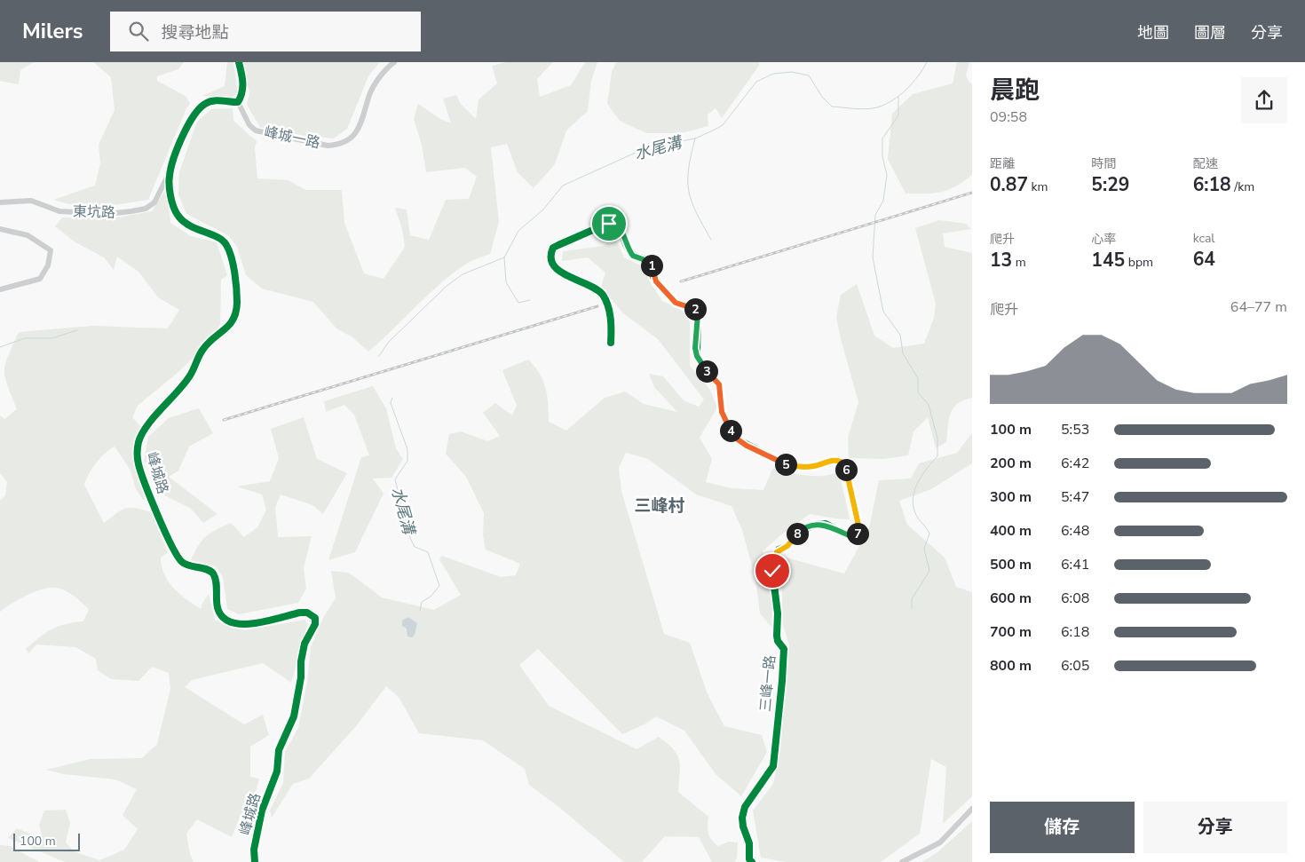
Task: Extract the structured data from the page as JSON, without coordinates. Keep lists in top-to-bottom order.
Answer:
{
  "streets": {
    "street": [
      "峰城一路",
      "東坑路",
      "峰城路",
      "三峰一路"
    ]
  },
  "crossings": [
    ["峰城一路", "峰城路"],
    ["東坑路", "峰城路"]
  ],
  "districts": ["三峰村"],
  "water": ["水尾溝"],
  "scale_bar": "100 m",
  "page": {
    "header": "Milers",
    "search": "搜尋地點",
    "nav": ["地圖", "圖層", "分享"],
    "heading": ["晨跑", "09:58"],
    "stats": [
      ["距離", "0.87 km"],
      ["時間", "5:29"],
      ["配速", "6:18 /km"],
      ["爬升", "13 m"],
      ["心率", "145 bpm"],
      ["kcal", "64"]
    ],
    "pins": [
      "1",
      "2",
      "3",
      "4",
      "5",
      "6",
      "7",
      "8"
    ],
    "chart": ["爬升", "64–77 m"],
    "list": [
      {
        "name": "100 m",
        "note": "5:53"
      },
      {
        "name": "200 m",
        "note": "6:42"
      },
      {
        "name": "300 m",
        "note": "5:47"
      },
      {
        "name": "400 m",
        "note": "6:48"
      },
      {
        "name": "500 m",
        "note": "6:41"
      },
      {
        "name": "600 m",
        "note": "6:08"
      },
      {
        "name": "700 m",
        "note": "6:18"
      },
      {
        "name": "800 m",
        "note": "6:05"
      }
    ],
    "buttons": ["儲存", "分享"],
    "scale": "100 m"
  }
}
